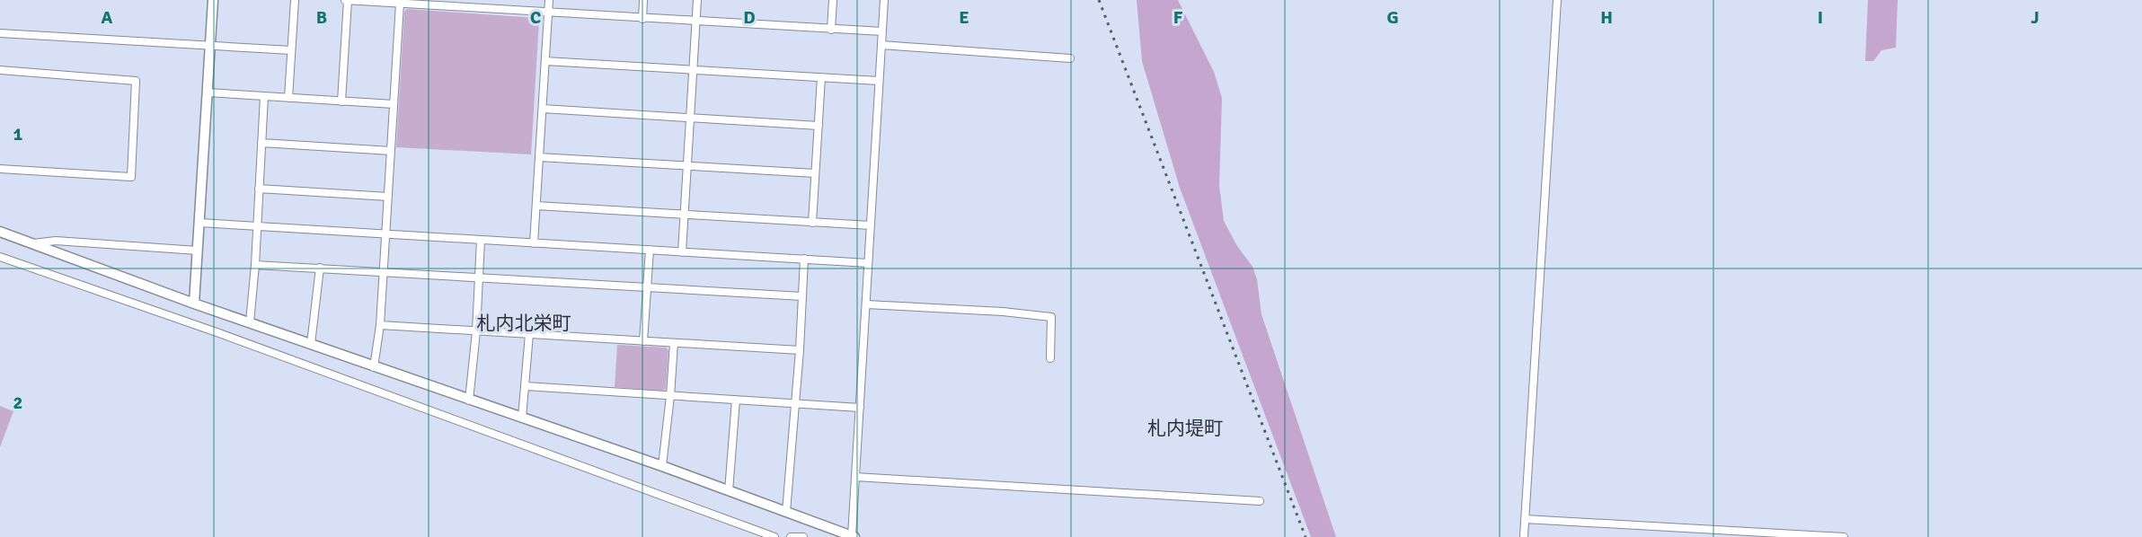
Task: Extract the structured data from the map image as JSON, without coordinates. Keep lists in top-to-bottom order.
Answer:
{
  "districts": ["札内北栄町", "札内堤町"],
  "grid": {
    "columns": [
      "A",
      "B",
      "C",
      "D",
      "E",
      "F",
      "G",
      "H",
      "I",
      "J"
    ],
    "rows": ["1", "2"]
  }
}
